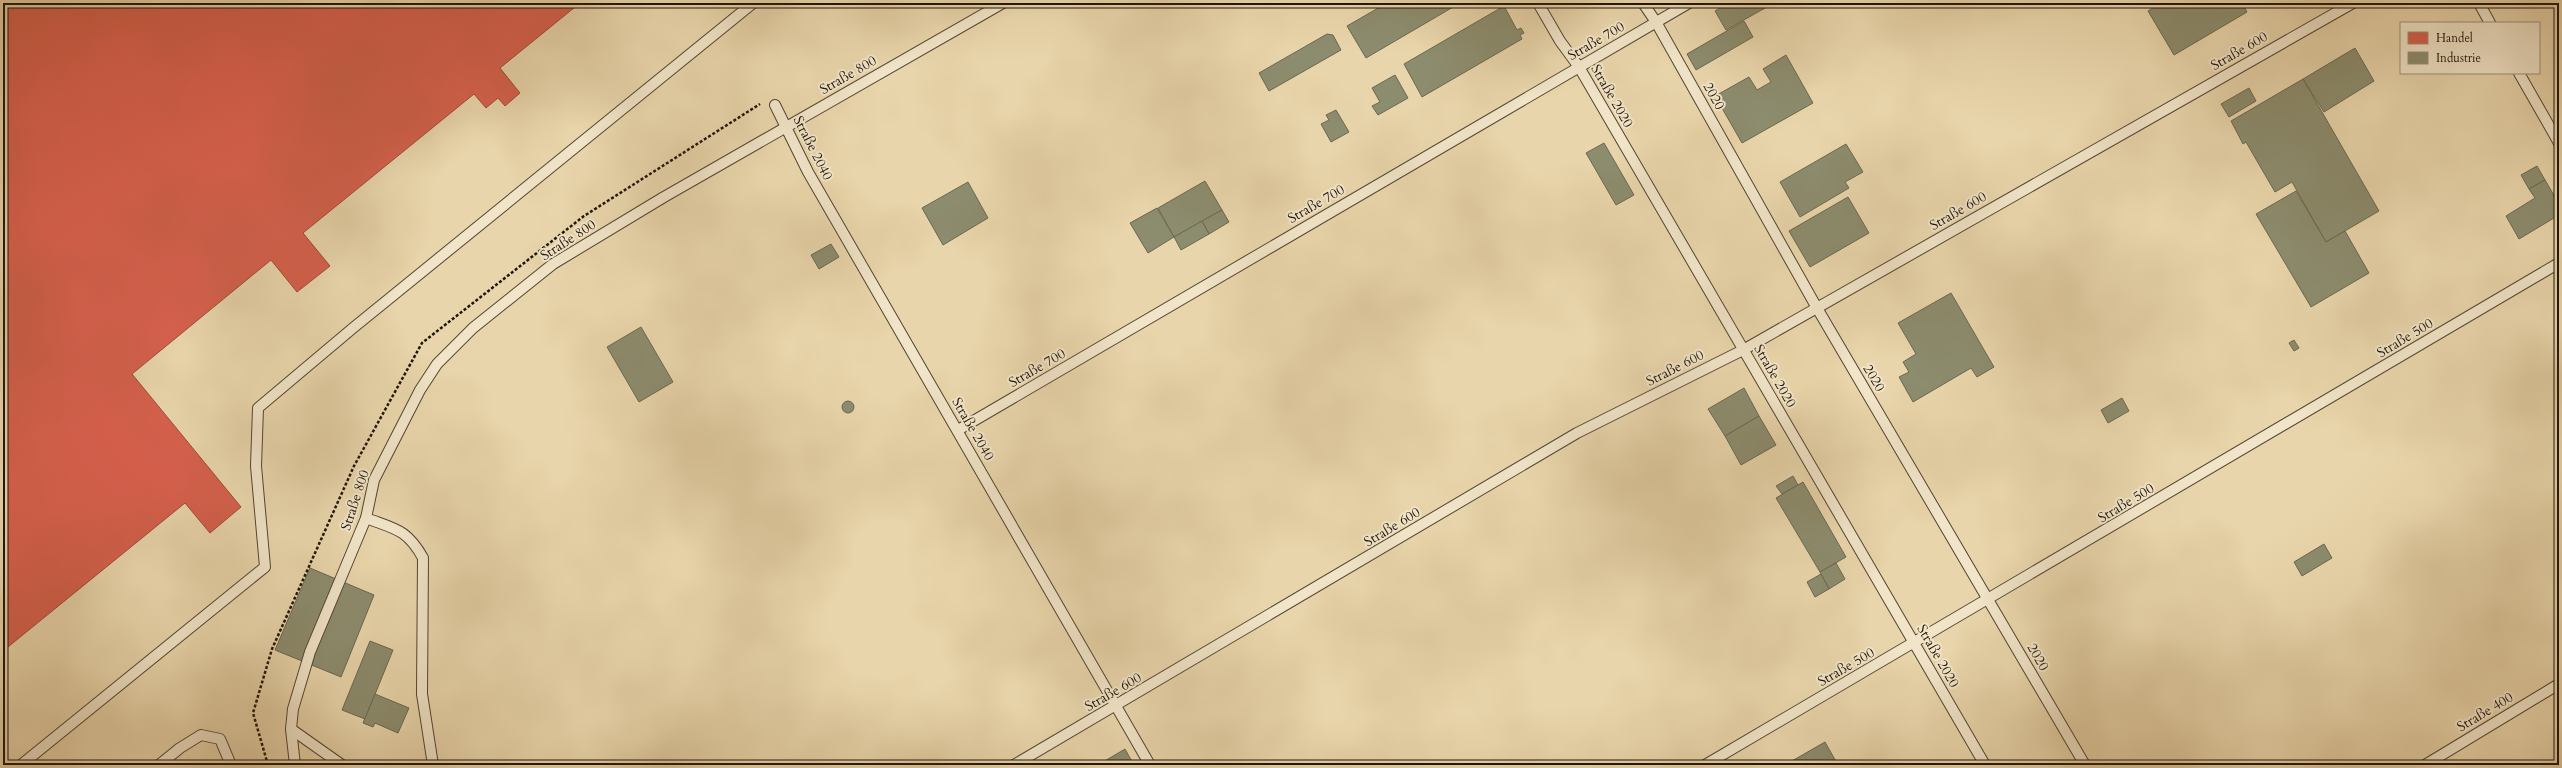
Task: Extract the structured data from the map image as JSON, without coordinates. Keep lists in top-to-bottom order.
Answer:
{
  "streets": {
    "lane": [
      "Straße 700",
      "Straße 600",
      "Straße 800",
      "Straße 2020",
      "2020",
      "Straße 2040",
      "Straße 500",
      "Straße 400"
    ]
  },
  "crossings": [
    ["Straße 700", "Straße 2020"],
    ["Straße 700", "2020"],
    ["Straße 700", "Straße 2040"],
    ["Straße 600", "Straße 2020"],
    ["Straße 600", "2020"],
    ["Straße 600", "Straße 2040"],
    ["Straße 800", "Straße 2040"],
    ["Straße 2020", "Straße 500"],
    ["2020", "Straße 500"]
  ],
  "legend": ["Handel", "Industrie"]
}
